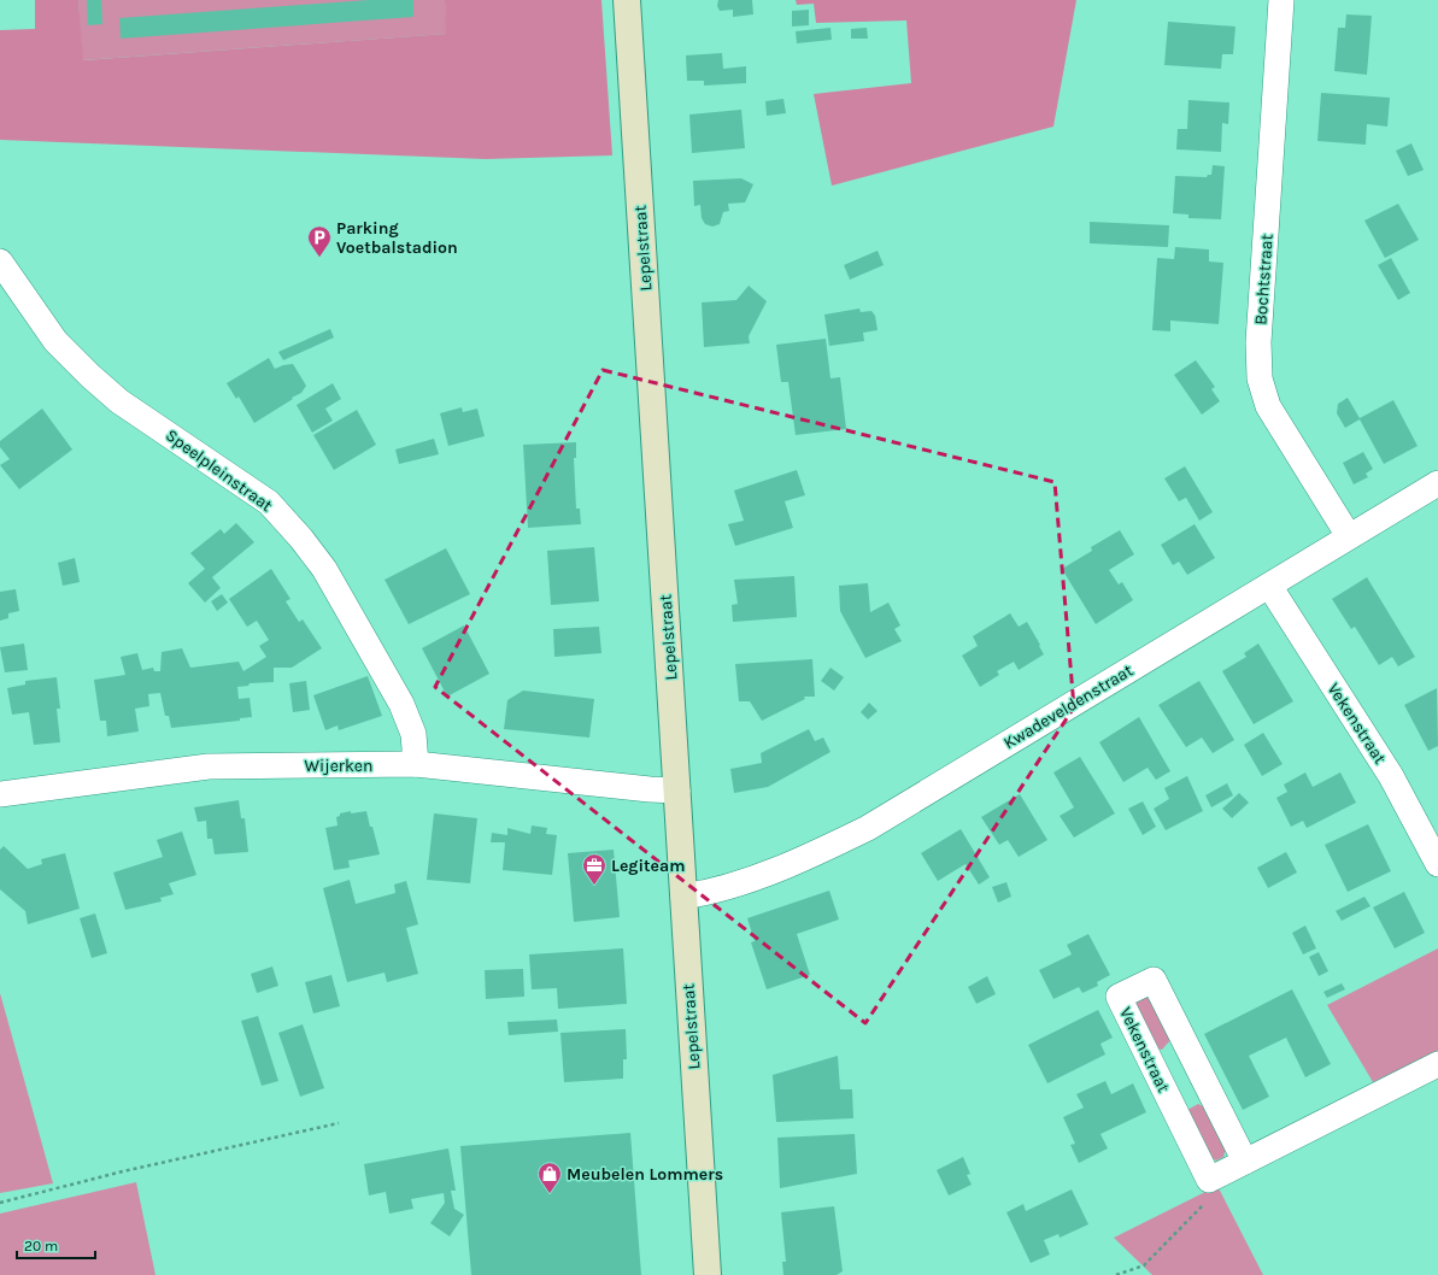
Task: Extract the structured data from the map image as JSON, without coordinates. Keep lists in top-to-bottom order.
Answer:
{
  "streets": {
    "main road": ["Lepelstraat"],
    "street": [
      "Bochtstraat",
      "Speelpleinstraat",
      "Kwadeveldenstraat",
      "Vekenstraat",
      "Wijerken"
    ]
  },
  "crossings": [
    ["Lepelstraat", "Kwadeveldenstraat"],
    ["Lepelstraat", "Wijerken"],
    ["Bochtstraat", "Kwadeveldenstraat"],
    ["Speelpleinstraat", "Wijerken"],
    ["Kwadeveldenstraat", "Vekenstraat"]
  ],
  "places": {
    "parking": ["Parking Voetbalstadion"],
    "office": ["Legiteam"],
    "shop": ["Meubelen Lommers"]
  },
  "scale_bar": "20 m"
}
